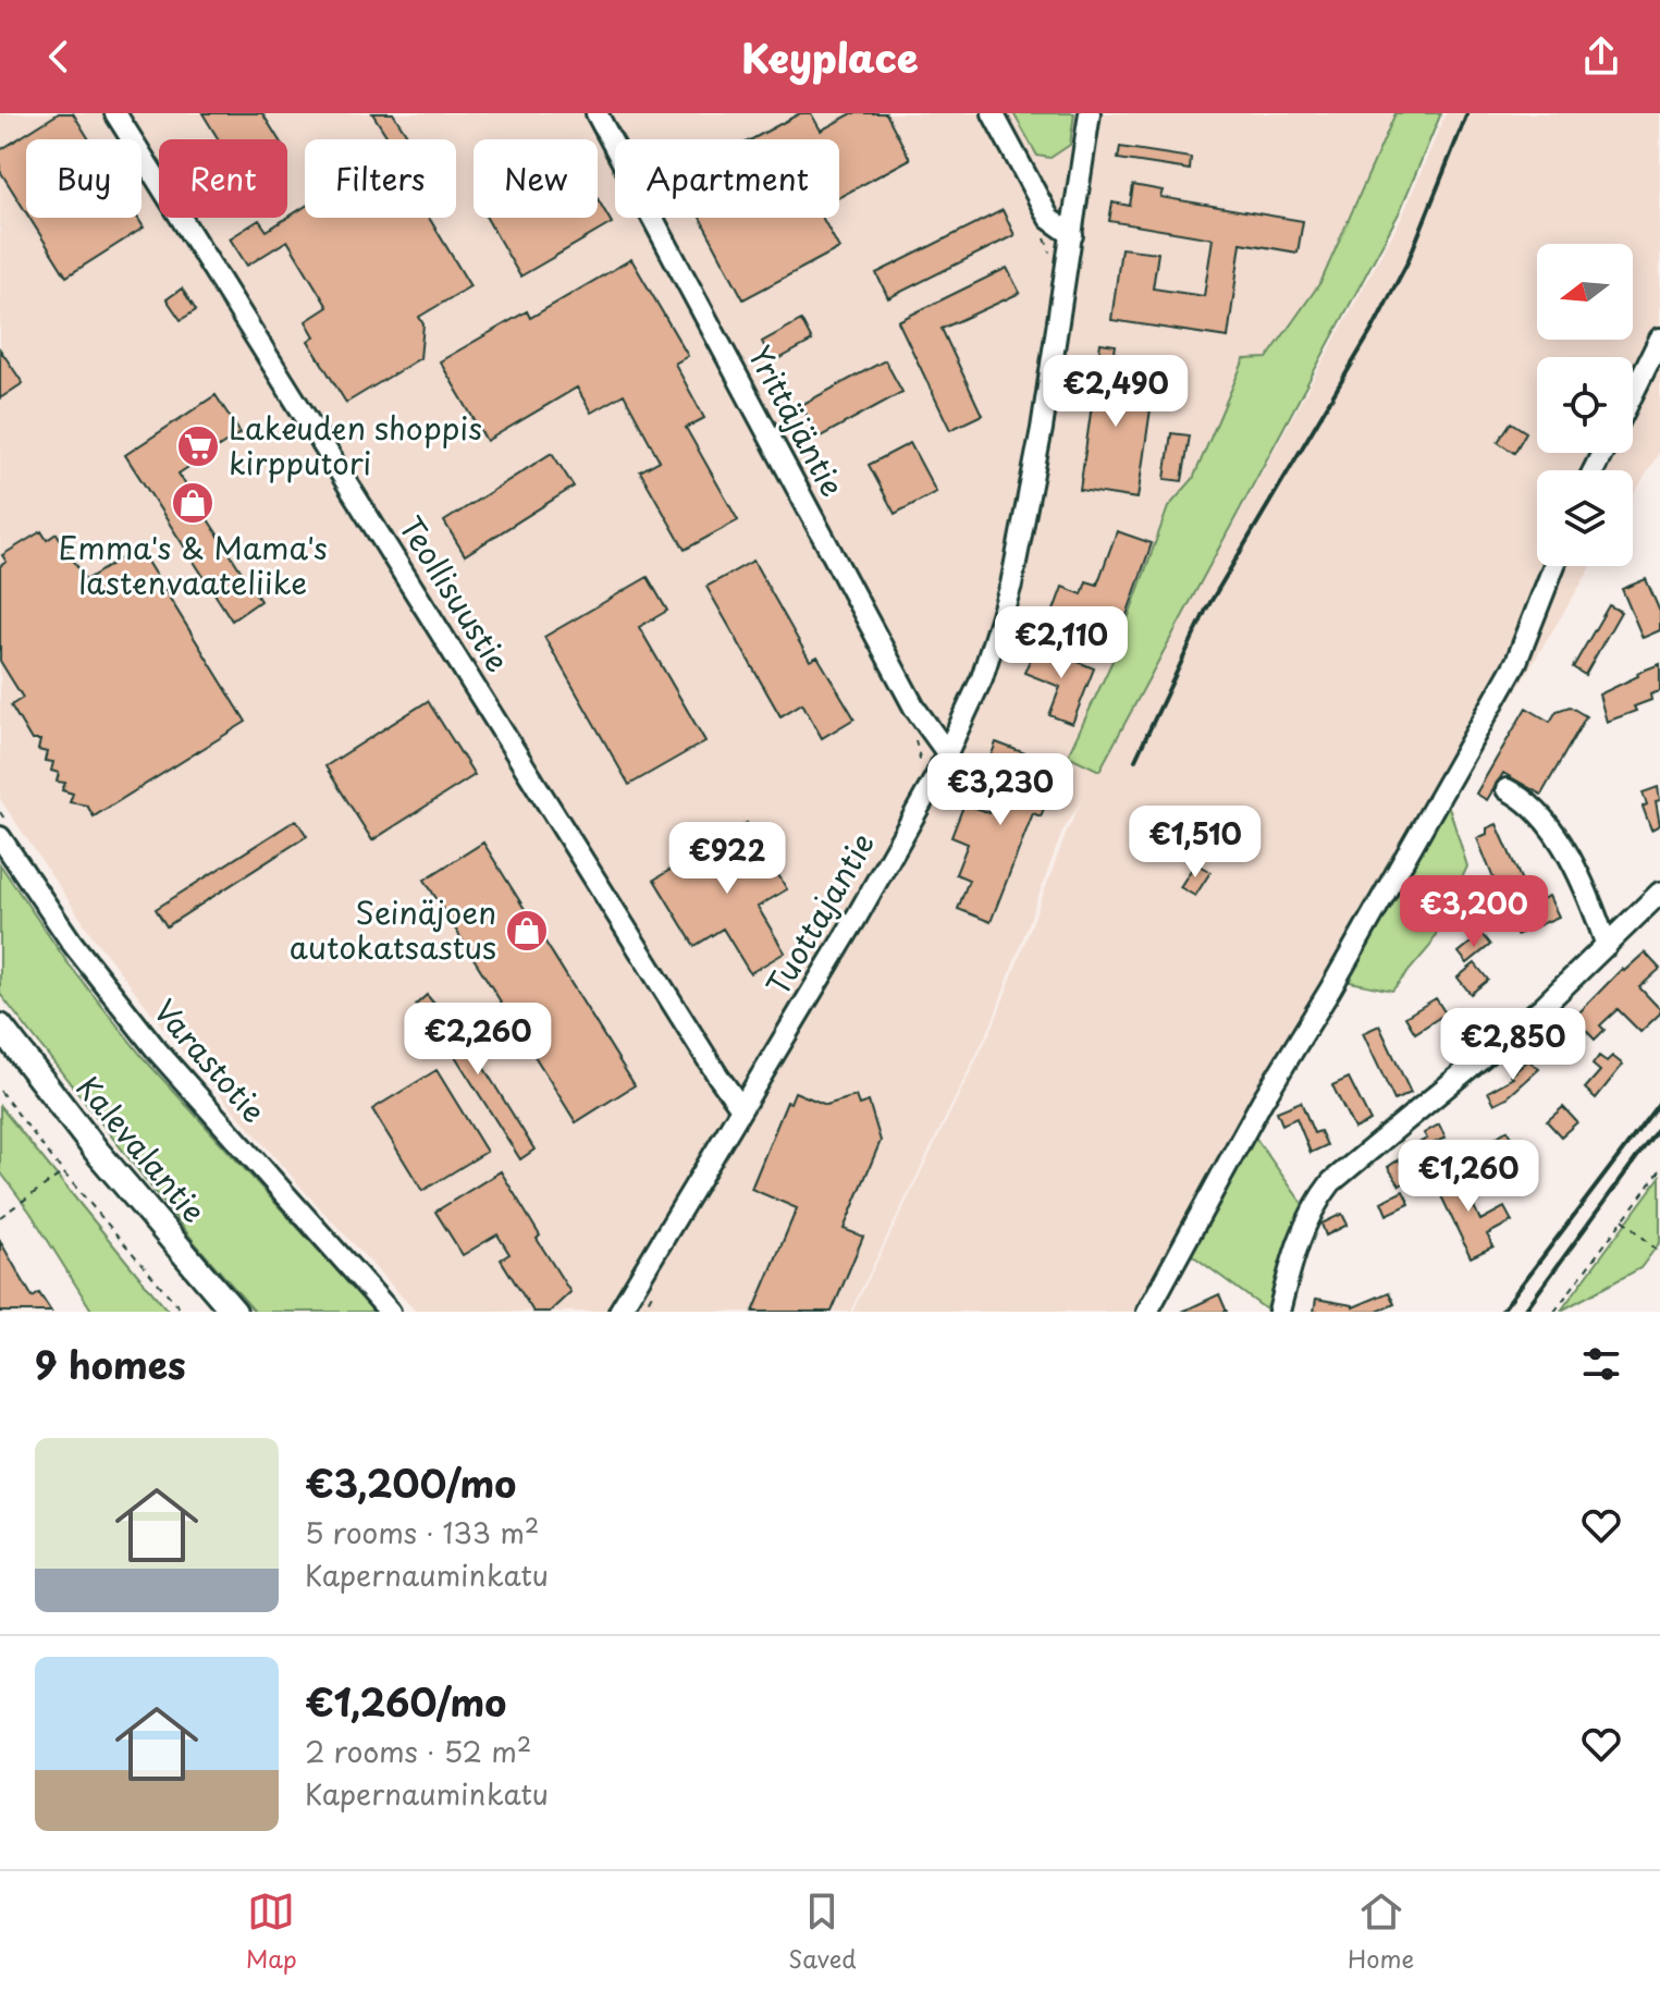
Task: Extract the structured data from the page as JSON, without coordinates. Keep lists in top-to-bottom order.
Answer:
{
  "streets": {
    "main road": ["Kalevalantie"],
    "street": [
      "Yrittäjäntie",
      "Teollisuustie",
      "Tuottajantie",
      "Varastotie"
    ]
  },
  "crossings": [
    ["Yrittäjäntie", "Tuottajantie"],
    ["Teollisuustie", "Tuottajantie"]
  ],
  "places": {
    "supermarket": ["Lakeuden shoppis kirpputori"],
    "shop": ["Emma's & Mama's lastenvaateliike", "Seinäjoen autokatsastus"]
  },
  "north": "left",
  "page": {
    "header": "Keyplace",
    "chip": [
      "Buy",
      "Rent",
      "Filters",
      "New",
      "Apartment"
    ],
    "price": [
      "€2,490",
      "€2,110",
      "€3,230",
      "€1,510",
      "€922",
      "€3,200",
      "€2,260",
      "€2,850",
      "€1,260"
    ],
    "heading": "9 homes",
    "list": [
      {
        "name": "€3,200/mo",
        "note": "5 rooms · 133 m² · Kapernauminkatu"
      },
      {
        "name": "€1,260/mo",
        "note": "2 rooms · 52 m² · Kapernauminkatu"
      }
    ],
    "tabs": ["Map", "Saved", "Home"]
  }
}
